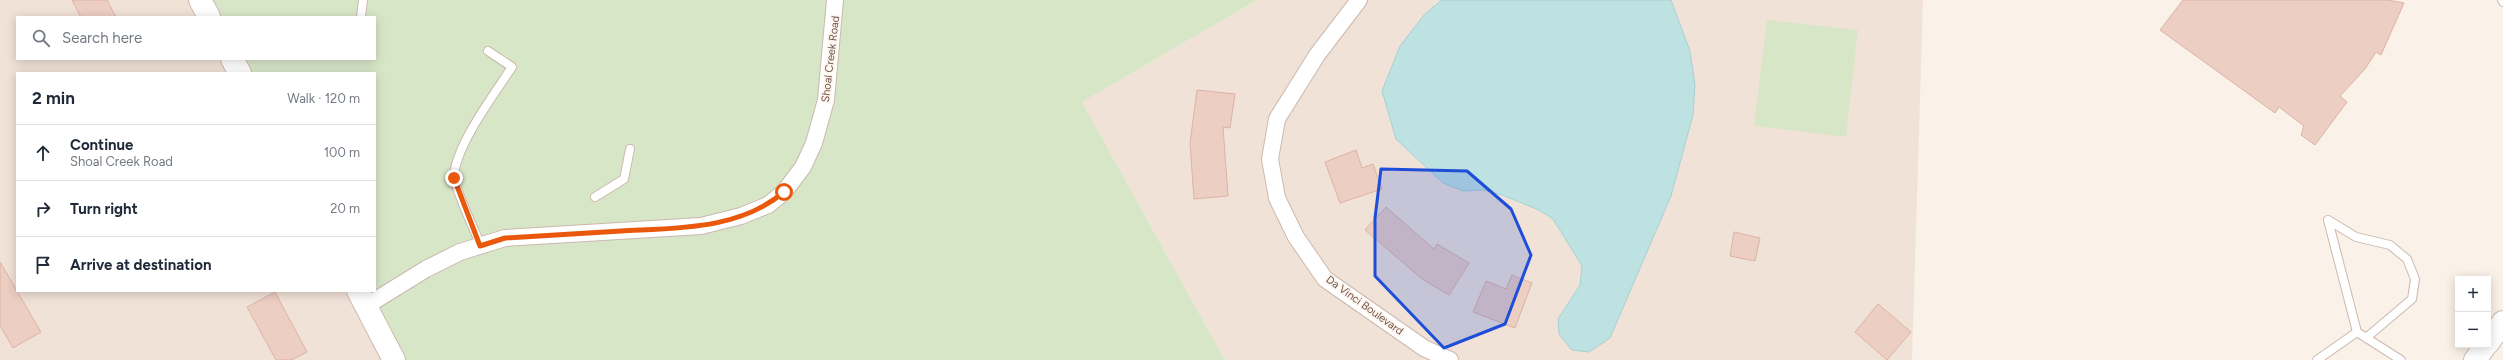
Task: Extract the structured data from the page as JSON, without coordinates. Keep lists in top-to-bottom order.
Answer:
{
  "streets": {
    "street": ["Shoal Creek Road", "Da Vinci Boulevard"]
  },
  "page": {
    "search": "Search here",
    "heading": ["2 min", "Walk · 120 m"],
    "list": [
      ["Continue", "Shoal Creek Road", "100 m"],
      ["Turn right", "20 m"],
      "Arrive at destination"
    ],
    "map_buttons": ["+", "−"]
  }
}
